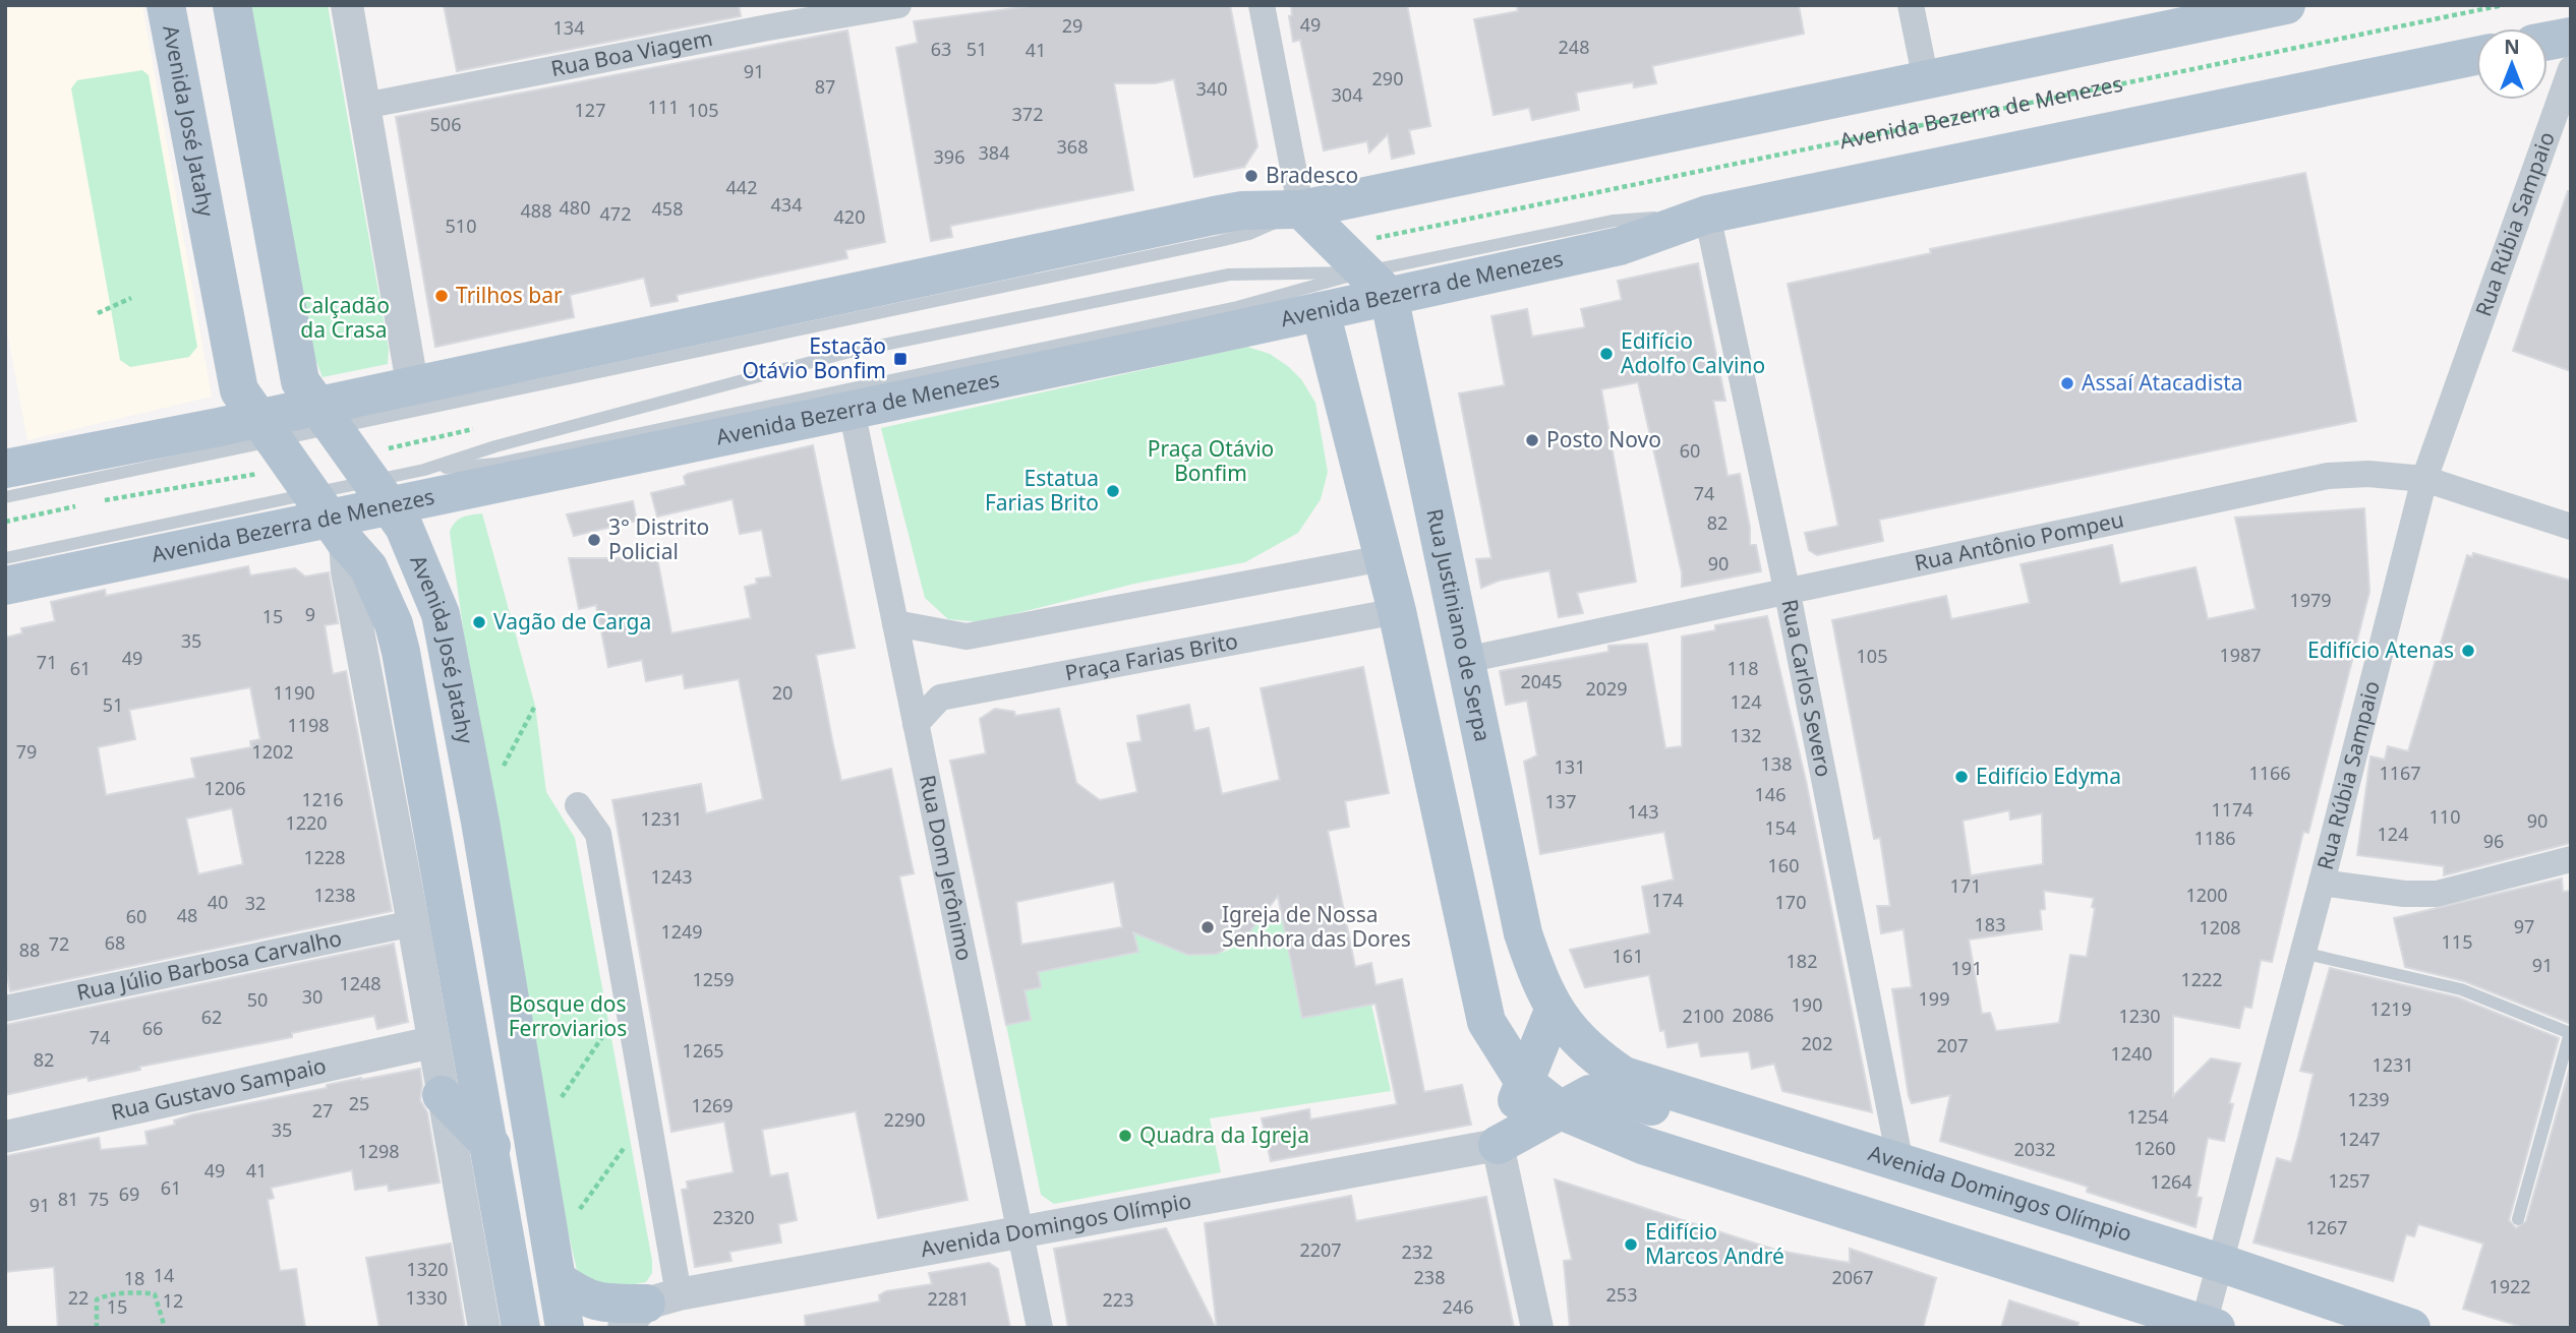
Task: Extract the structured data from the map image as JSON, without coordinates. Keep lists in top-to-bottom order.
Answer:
{
  "streets": {
    "main road": [
      "Avenida Bezerra de Menezes",
      "Avenida José Jatahy",
      "Rua Justiniano de Serpa",
      "Avenida Domingos Olímpio"
    ],
    "street": [
      "Rua Boa Viagem",
      "Rua Rúbia Sampaio",
      "Rua Antônio Pompeu",
      "Praça Farias Brito",
      "Rua Carlos Severo",
      "Rua Dom Jerônimo",
      "Rua Júlio Barbosa Carvalho",
      "Rua Gustavo Sampaio"
    ]
  },
  "crossings": [
    ["Avenida Bezerra de Menezes", "Avenida José Jatahy"],
    ["Avenida Bezerra de Menezes", "Rua Justiniano de Serpa"],
    ["Avenida Bezerra de Menezes", "Rua Carlos Severo"],
    ["Avenida Bezerra de Menezes", "Rua Dom Jerônimo"],
    ["Avenida José Jatahy", "Rua Júlio Barbosa Carvalho"],
    ["Avenida José Jatahy", "Rua Gustavo Sampaio"],
    ["Rua Rúbia Sampaio", "Rua Antônio Pompeu"],
    ["Rua Rúbia Sampaio", "Avenida Domingos Olímpio"],
    ["Rua Antônio Pompeu", "Rua Justiniano de Serpa"],
    ["Rua Antônio Pompeu", "Rua Carlos Severo"],
    ["Rua Justiniano de Serpa", "Avenida Domingos Olímpio"],
    ["Praça Farias Brito", "Rua Dom Jerônimo"],
    ["Rua Carlos Severo", "Avenida Domingos Olímpio"],
    ["Rua Dom Jerônimo", "Avenida Domingos Olímpio"]
  ],
  "parks": ["Calçadão da Crasa", "Praça Otávio Bonfim", "Bosque dos Ferroviarios"],
  "places": {
    "other": [
      "Bradesco",
      "Trilhos bar",
      "Edifício Adolfo Calvino",
      "Assaí Atacadista",
      "Posto Novo",
      "Estatua Farias Brito",
      "3° Distrito Policial",
      "Vagão de Carga",
      "Edifício Atenas",
      "Edifício Edyma",
      "Igreja de Nossa Senhora das Dores",
      "Quadra da Igreja",
      "Edifício Marcos André"
    ],
    "transit": ["Estação Otávio Bonfim"]
  },
  "house_numbers": [
    "49",
    "29",
    "134",
    "248",
    "63",
    "51",
    "41",
    "91",
    "290",
    "87",
    "340",
    "304",
    "111",
    "127",
    "105",
    "372",
    "506",
    "368",
    "384",
    "396",
    "442",
    "434",
    "480",
    "458",
    "488",
    "472",
    "420",
    "510",
    "60",
    "74",
    "82",
    "90",
    "1979",
    "9",
    "15",
    "35",
    "1987",
    "105",
    "49",
    "71",
    "61",
    "118",
    "2045",
    "2029",
    "1190",
    "20",
    "124",
    "51",
    "1198",
    "132",
    "79",
    "1202",
    "138",
    "131",
    "1166",
    "1167",
    "1206",
    "146",
    "1216",
    "137",
    "1174",
    "143",
    "110",
    "1231",
    "90",
    "1220",
    "154",
    "124",
    "1186",
    "96",
    "1228",
    "160",
    "1243",
    "171",
    "1238",
    "1200",
    "174",
    "40",
    "170",
    "32",
    "48",
    "60",
    "183",
    "97",
    "1208",
    "1249",
    "115",
    "68",
    "72",
    "88",
    "161",
    "182",
    "91",
    "191",
    "1259",
    "1222",
    "1248",
    "30",
    "199",
    "50",
    "190",
    "1219",
    "2086",
    "2100",
    "1230",
    "62",
    "66",
    "74",
    "202",
    "207",
    "1265",
    "1240",
    "82",
    "1231",
    "1239",
    "25",
    "1269",
    "27",
    "1254",
    "2290",
    "35",
    "1247",
    "1260",
    "2032",
    "1298",
    "49",
    "41",
    "1257",
    "1264",
    "61",
    "69",
    "81",
    "75",
    "91",
    "2320",
    "1267",
    "2207",
    "232",
    "1320",
    "14",
    "238",
    "2067",
    "18",
    "1922",
    "253",
    "22",
    "1330",
    "2281",
    "223",
    "12",
    "15",
    "246"
  ],
  "north": "top"
}
